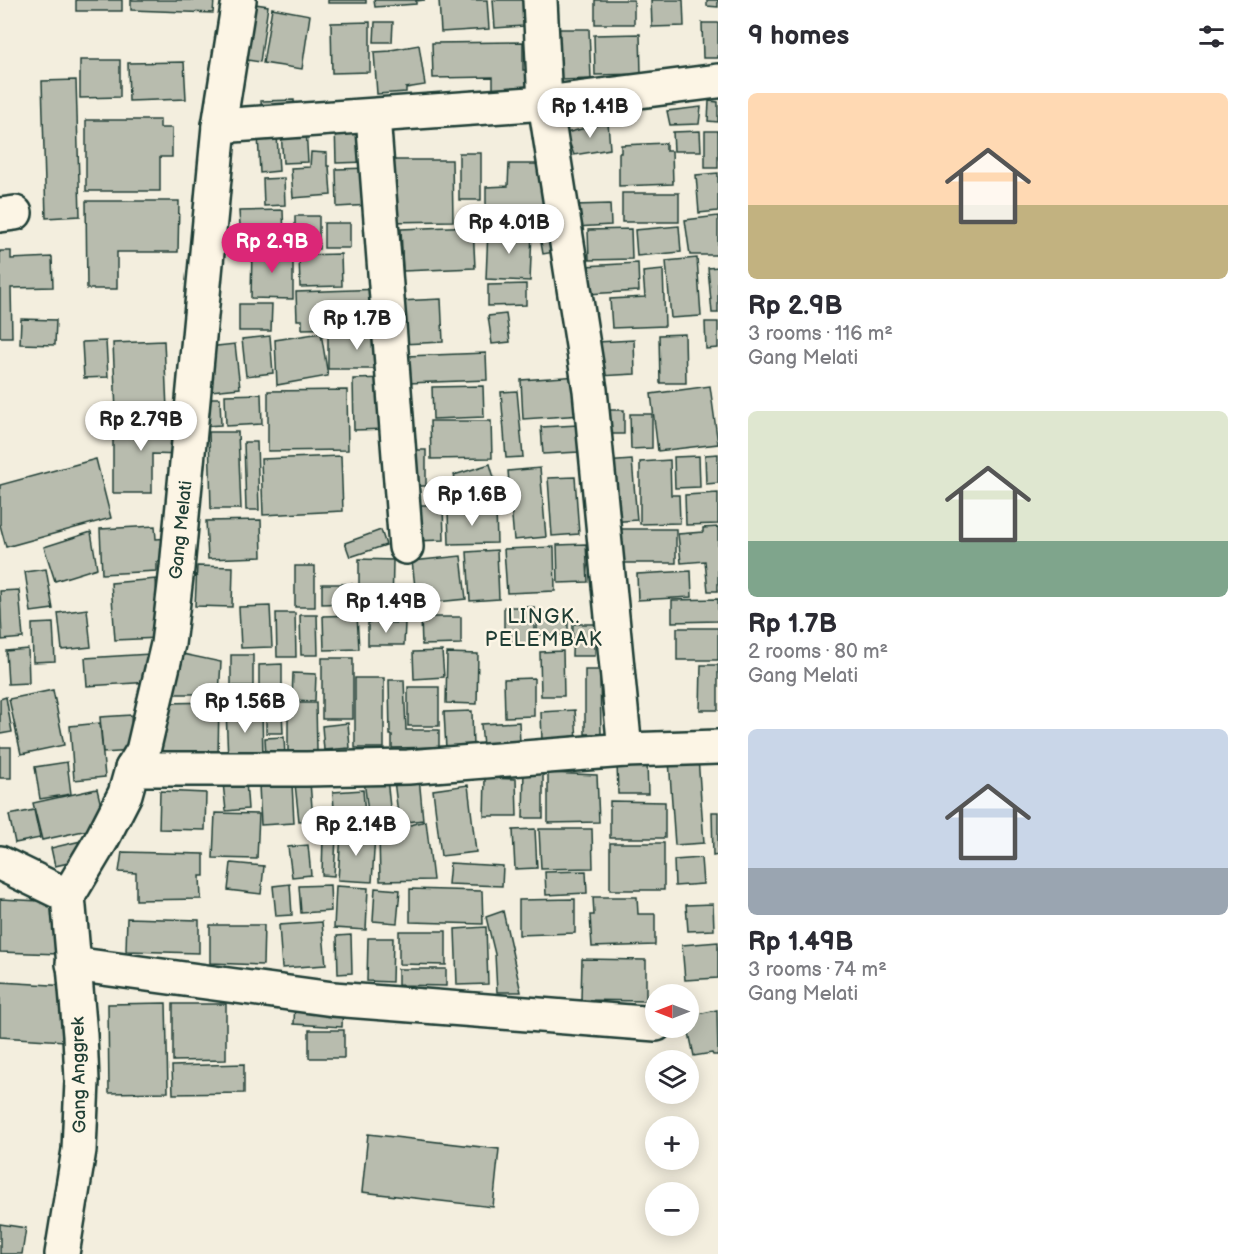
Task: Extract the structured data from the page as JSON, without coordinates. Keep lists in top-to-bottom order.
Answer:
{
  "streets": {
    "street": ["Gang Melati", "Gang Anggrek"]
  },
  "crossings": [
    ["Gang Melati", "Gang Anggrek"]
  ],
  "districts": ["LINGK. PELEMBAK"],
  "north": "left",
  "page": {
    "heading": "9 homes",
    "list": [
      {
        "name": "Rp 2.9B",
        "note": "3 rooms · 116 m² · Gang Melati"
      },
      {
        "name": "Rp 1.7B",
        "note": "2 rooms · 80 m² · Gang Melati"
      },
      {
        "name": "Rp 1.49B",
        "note": "3 rooms · 74 m² · Gang Melati"
      }
    ],
    "price": [
      "Rp 1.41B",
      "Rp 4.01B",
      "Rp 2.9B",
      "Rp 1.7B",
      "Rp 2.79B",
      "Rp 1.6B",
      "Rp 1.49B",
      "Rp 1.56B",
      "Rp 2.14B"
    ],
    "map_buttons": ["+", "−"]
  }
}
